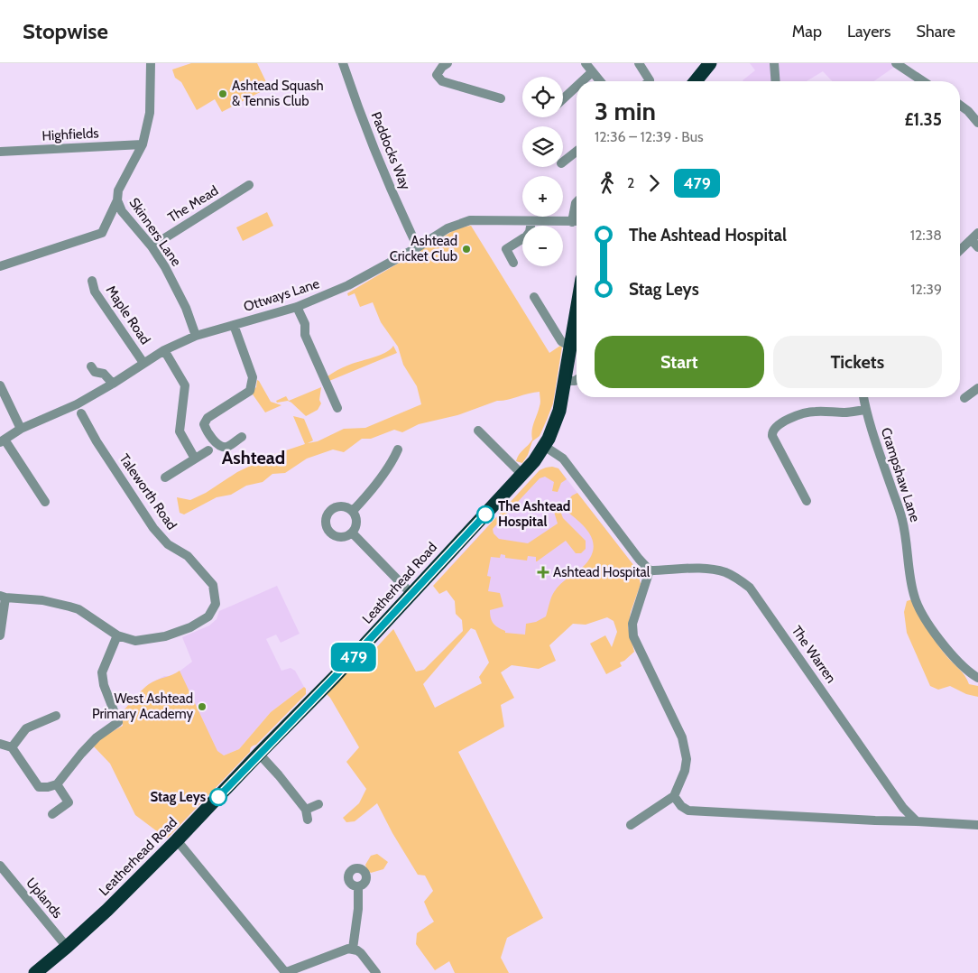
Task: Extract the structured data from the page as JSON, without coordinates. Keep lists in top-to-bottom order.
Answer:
{
  "streets": {
    "highway": ["Leatherhead Road"],
    "street": [
      "Highfields",
      "Paddocks Way",
      "The Mead",
      "Skinners Lane",
      "Ottways Lane",
      "Maple Road",
      "Crampshaw Lane",
      "Taleworth Road",
      "The Warren",
      "Uplands"
    ]
  },
  "crossings": [
    ["Highfields", "Skinners Lane"],
    ["Paddocks Way", "Ottways Lane"],
    ["The Mead", "Skinners Lane"],
    ["Skinners Lane", "Ottways Lane"],
    ["Ottways Lane", "Maple Road"],
    ["Leatherhead Road", "Uplands"]
  ],
  "districts": ["Ashtead"],
  "places": {
    "other": [
      "Ashtead Squash & Tennis Club",
      "Ashtead Cricket Club",
      "The Ashtead Hospital",
      "West Ashtead Primary Academy",
      "Stag Leys"
    ],
    "health": ["Ashtead Hospital"]
  },
  "lines": ["bus line 479"],
  "page": {
    "header": "Stopwise",
    "nav": ["Map", "Layers", "Share"],
    "on_map": "479",
    "map_buttons": ["+", "−"],
    "heading": ["3 min", "12:36 – 12:39 · Bus", "£1.35"],
    "legs": ["2", "479"],
    "list": [
      {
        "name": "The Ashtead Hospital",
        "value": "12:38"
      },
      {
        "name": "Stag Leys",
        "value": "12:39"
      }
    ],
    "buttons": ["Start", "Tickets"]
  }
}
